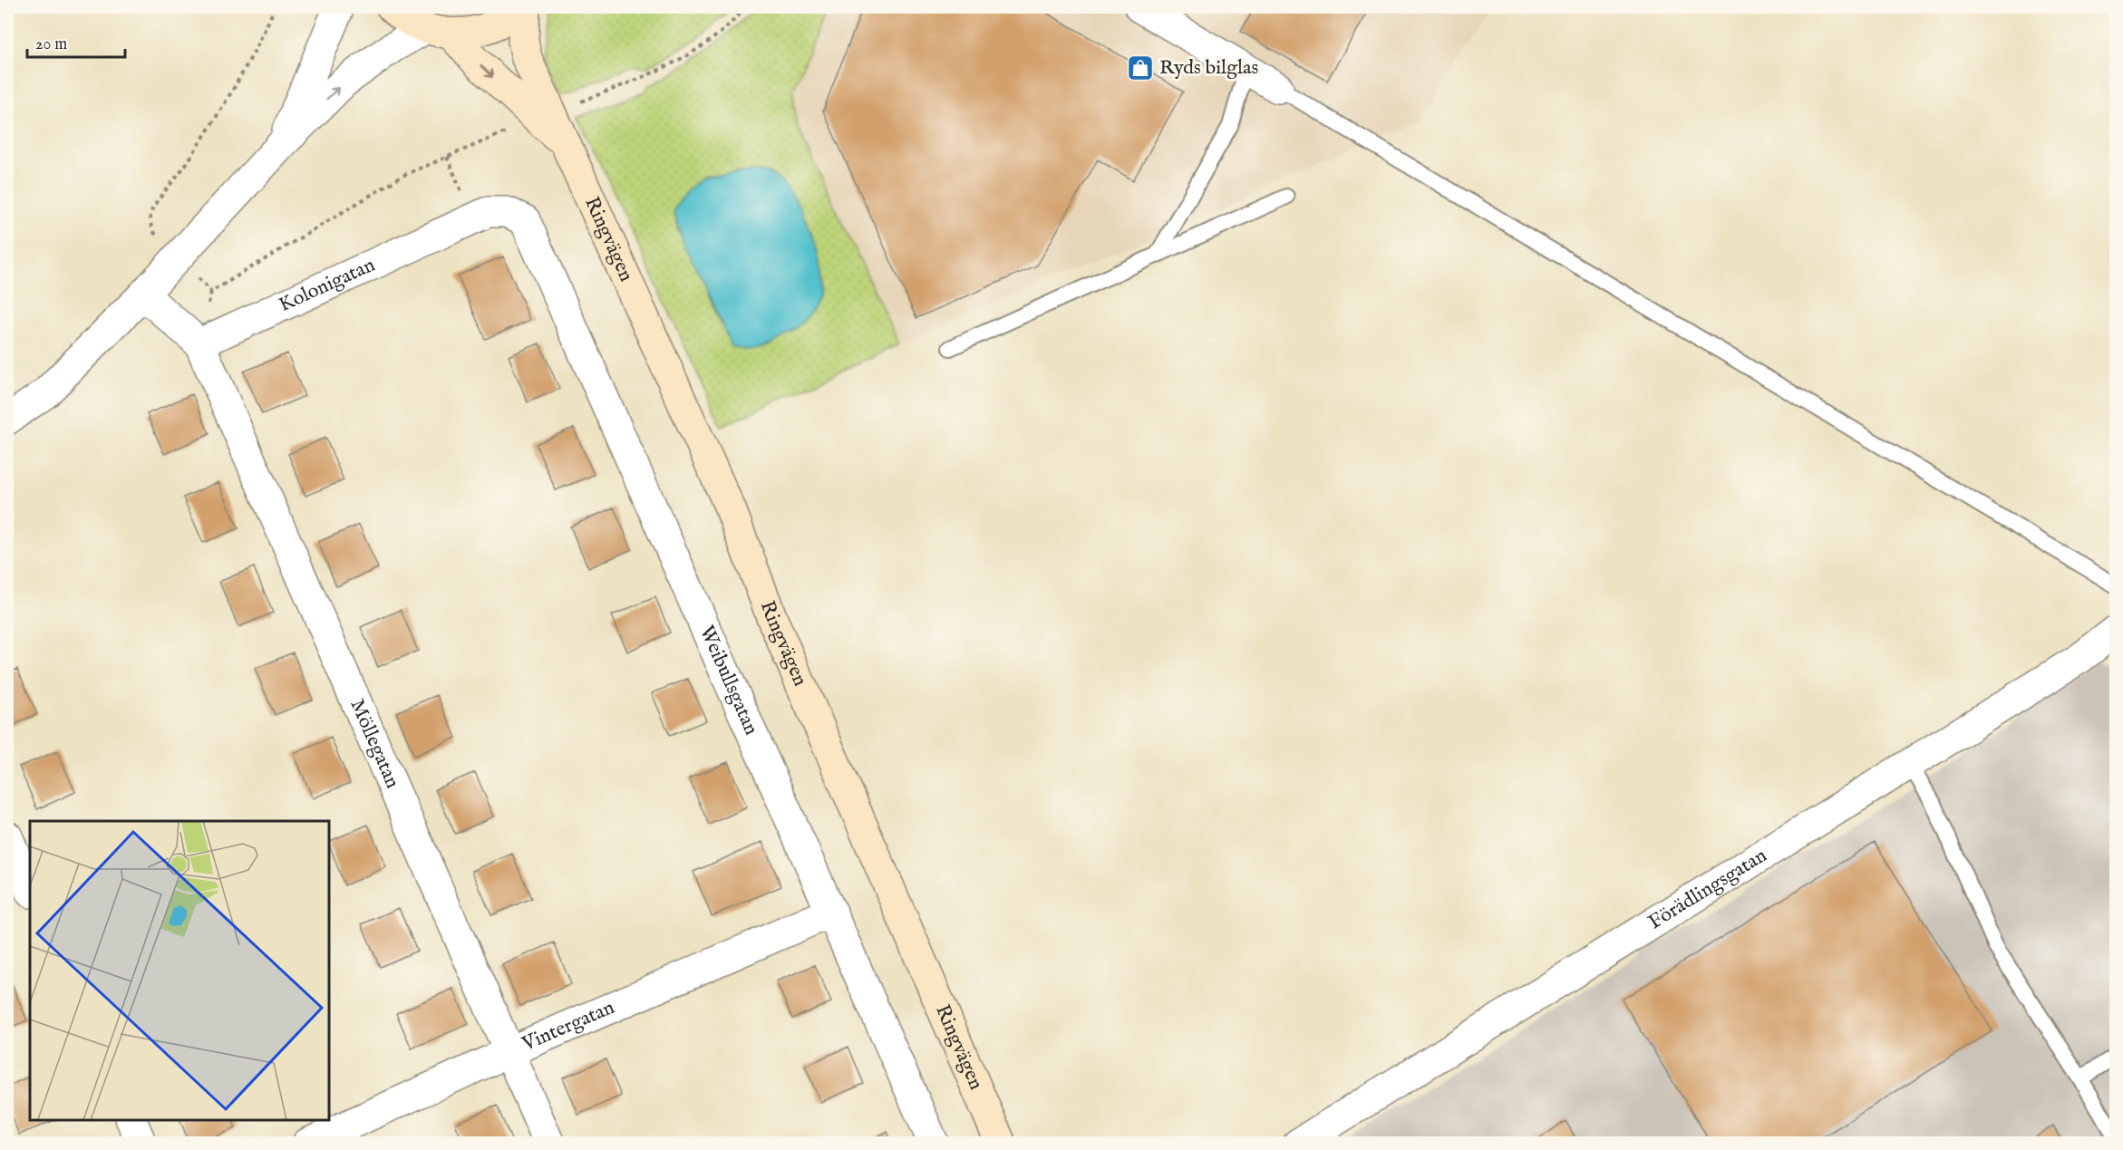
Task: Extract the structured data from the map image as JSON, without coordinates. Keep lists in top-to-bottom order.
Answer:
{
  "streets": {
    "main road": ["Ringvägen"],
    "street": [
      "Kolonigatan",
      "Weibullsgatan",
      "Möllegatan",
      "Förädlingsgatan",
      "Vintergatan"
    ]
  },
  "crossings": [
    ["Kolonigatan", "Weibullsgatan"],
    ["Kolonigatan", "Möllegatan"],
    ["Weibullsgatan", "Vintergatan"],
    ["Möllegatan", "Vintergatan"]
  ],
  "places": {
    "shop": ["Ryds bilglas"]
  },
  "scale_bar": "20 m"
}
